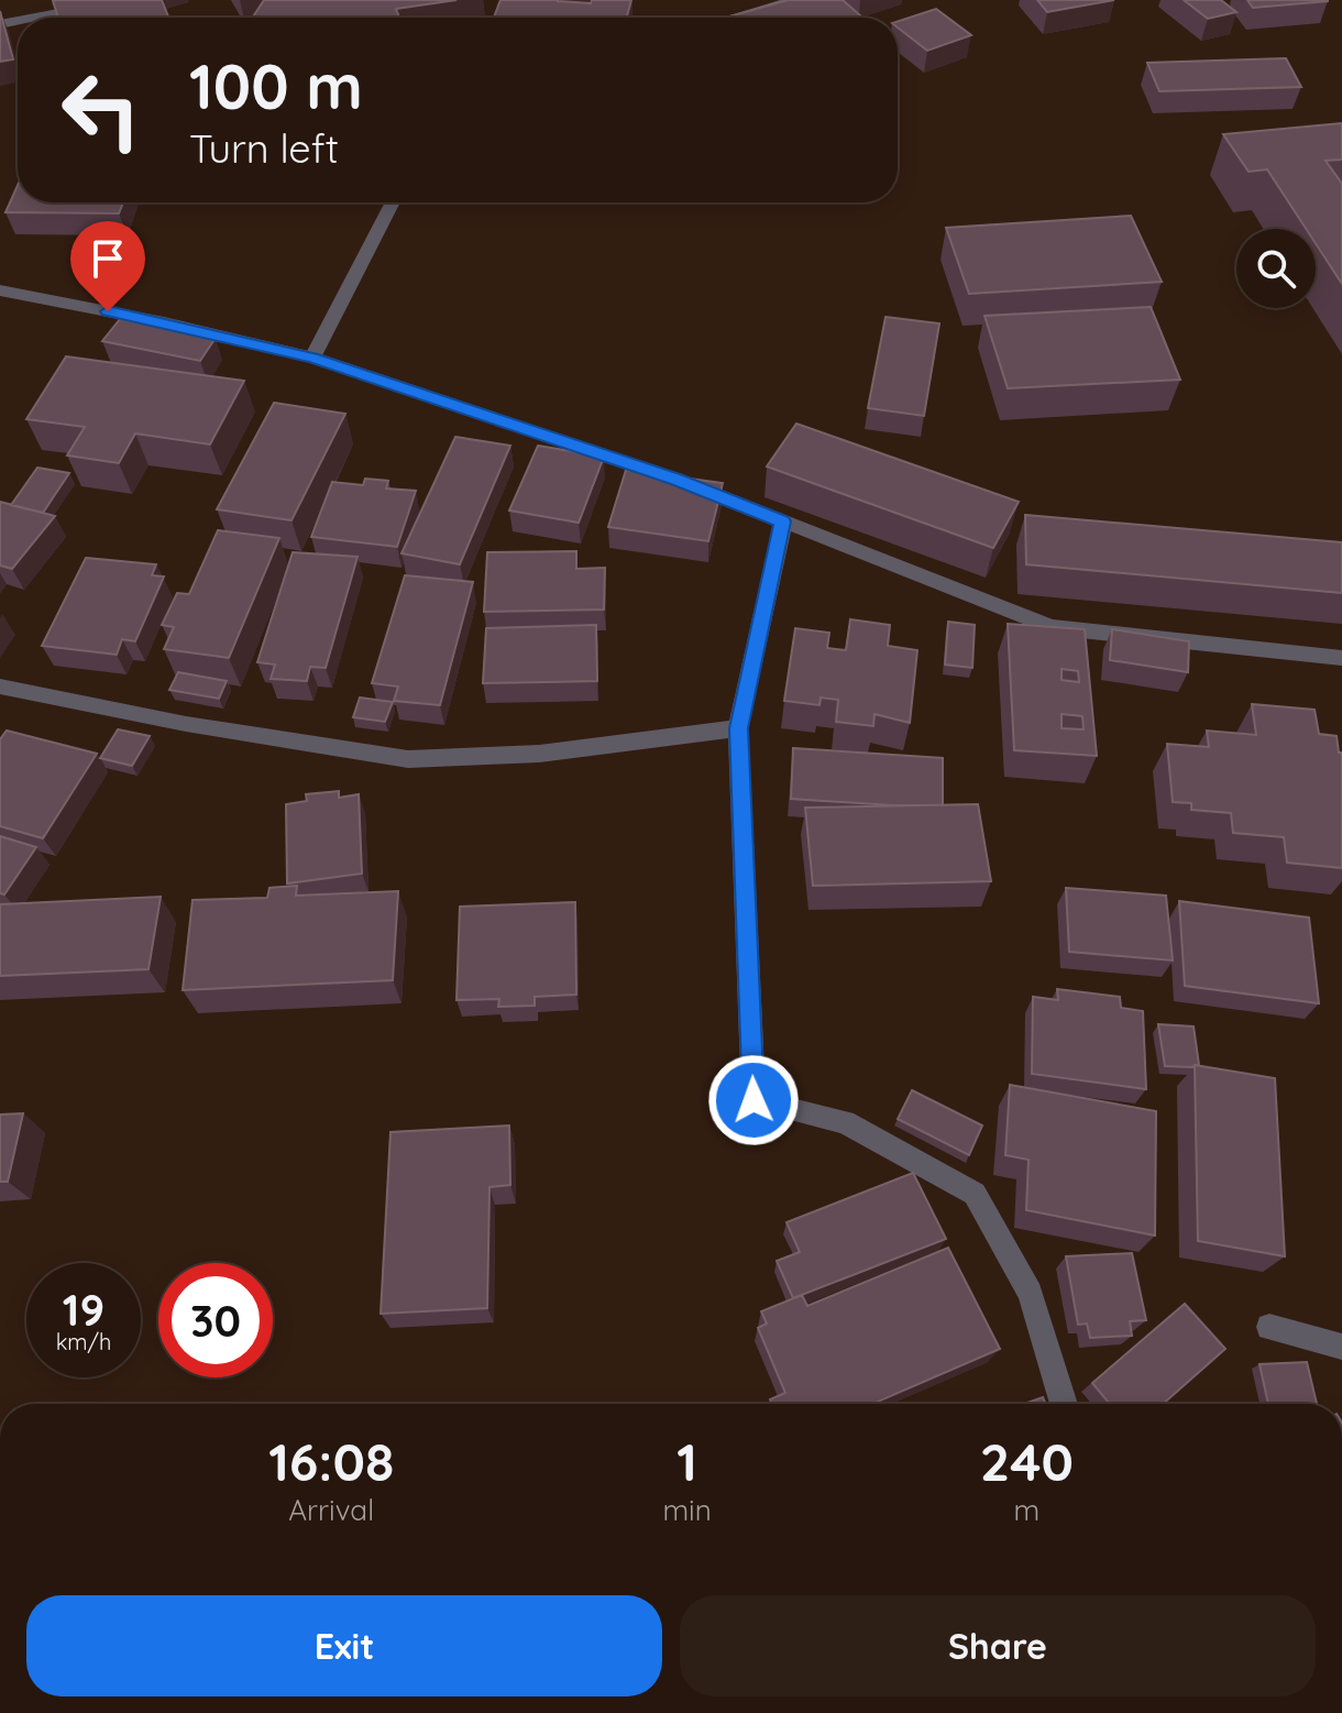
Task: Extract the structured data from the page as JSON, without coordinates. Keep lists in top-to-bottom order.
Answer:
{
  "page": {
    "turn": ["100 m", "Turn left"],
    "speed": "19 km/h",
    "limit": "30",
    "eta": [
      "16:08",
      "Arrival",
      "1",
      "min",
      "240",
      "m"
    ],
    "buttons": ["Exit", "Share"]
  }
}
